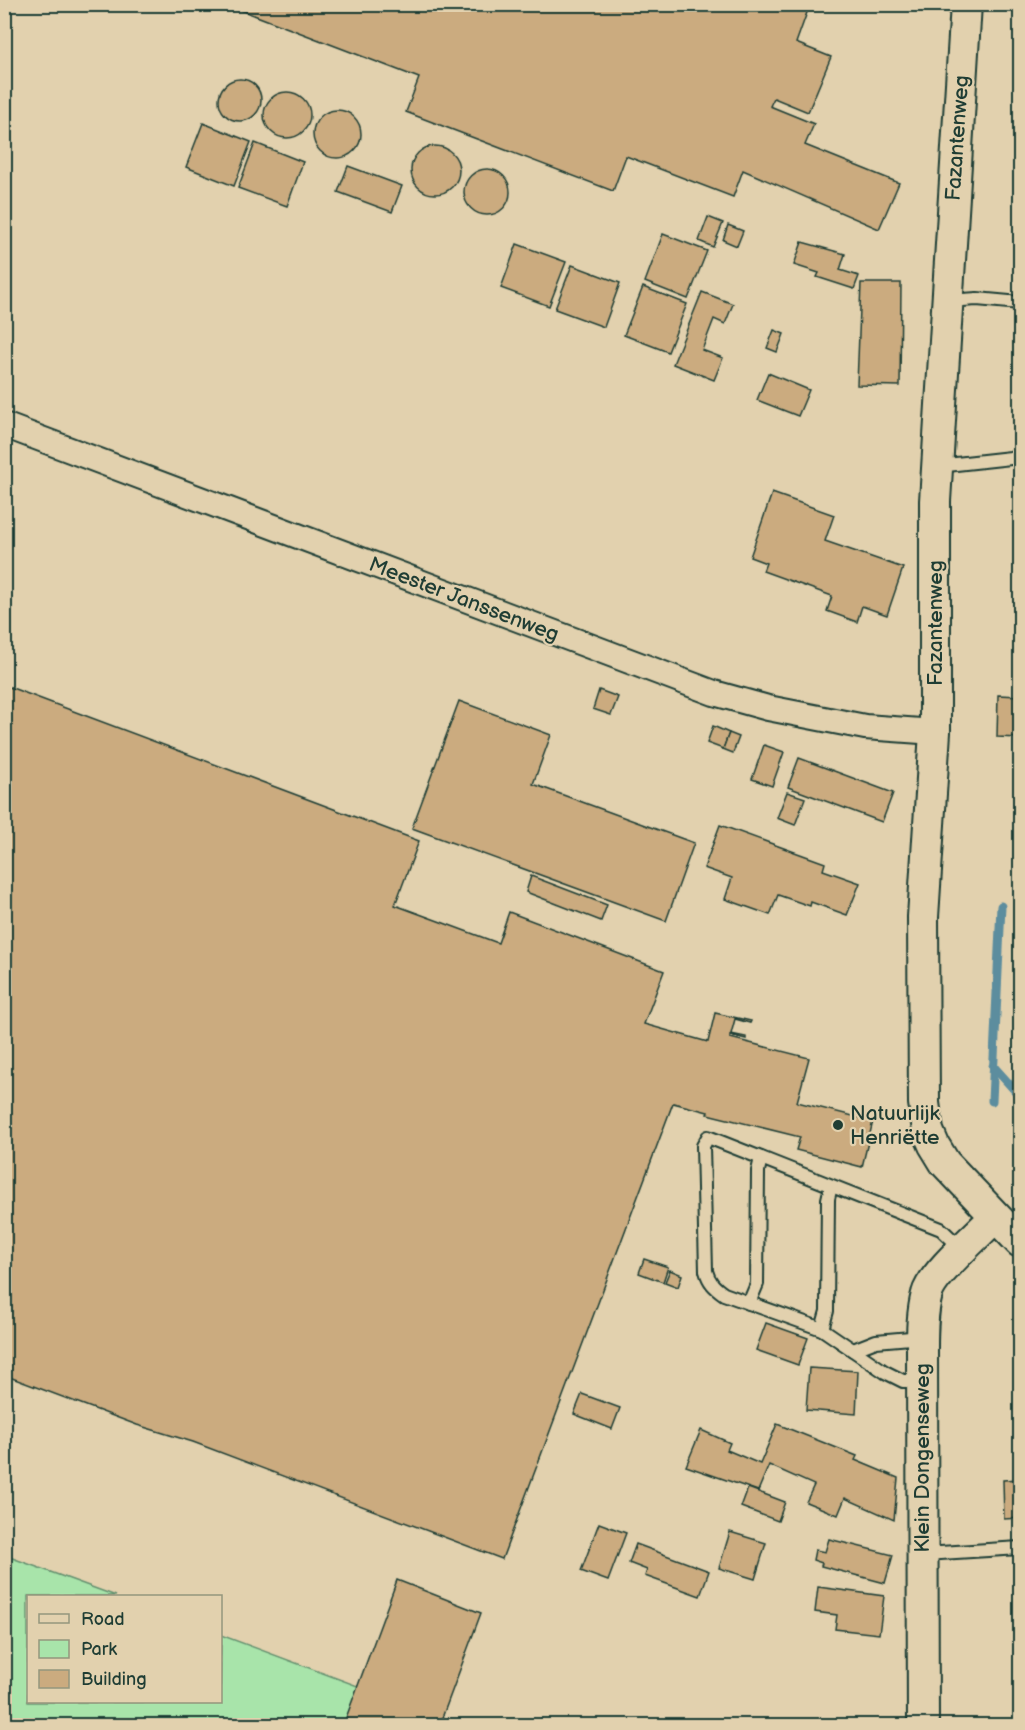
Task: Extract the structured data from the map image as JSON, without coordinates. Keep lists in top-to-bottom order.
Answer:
{
  "streets": {
    "street": ["Fazantenweg", "Meester Janssenweg", "Klein Dongenseweg"]
  },
  "crossings": [
    ["Fazantenweg", "Meester Janssenweg"],
    ["Fazantenweg", "Klein Dongenseweg"]
  ],
  "places": ["Natuurlijk Henriëtte"],
  "legend": ["Road", "Park", "Building"]
}
